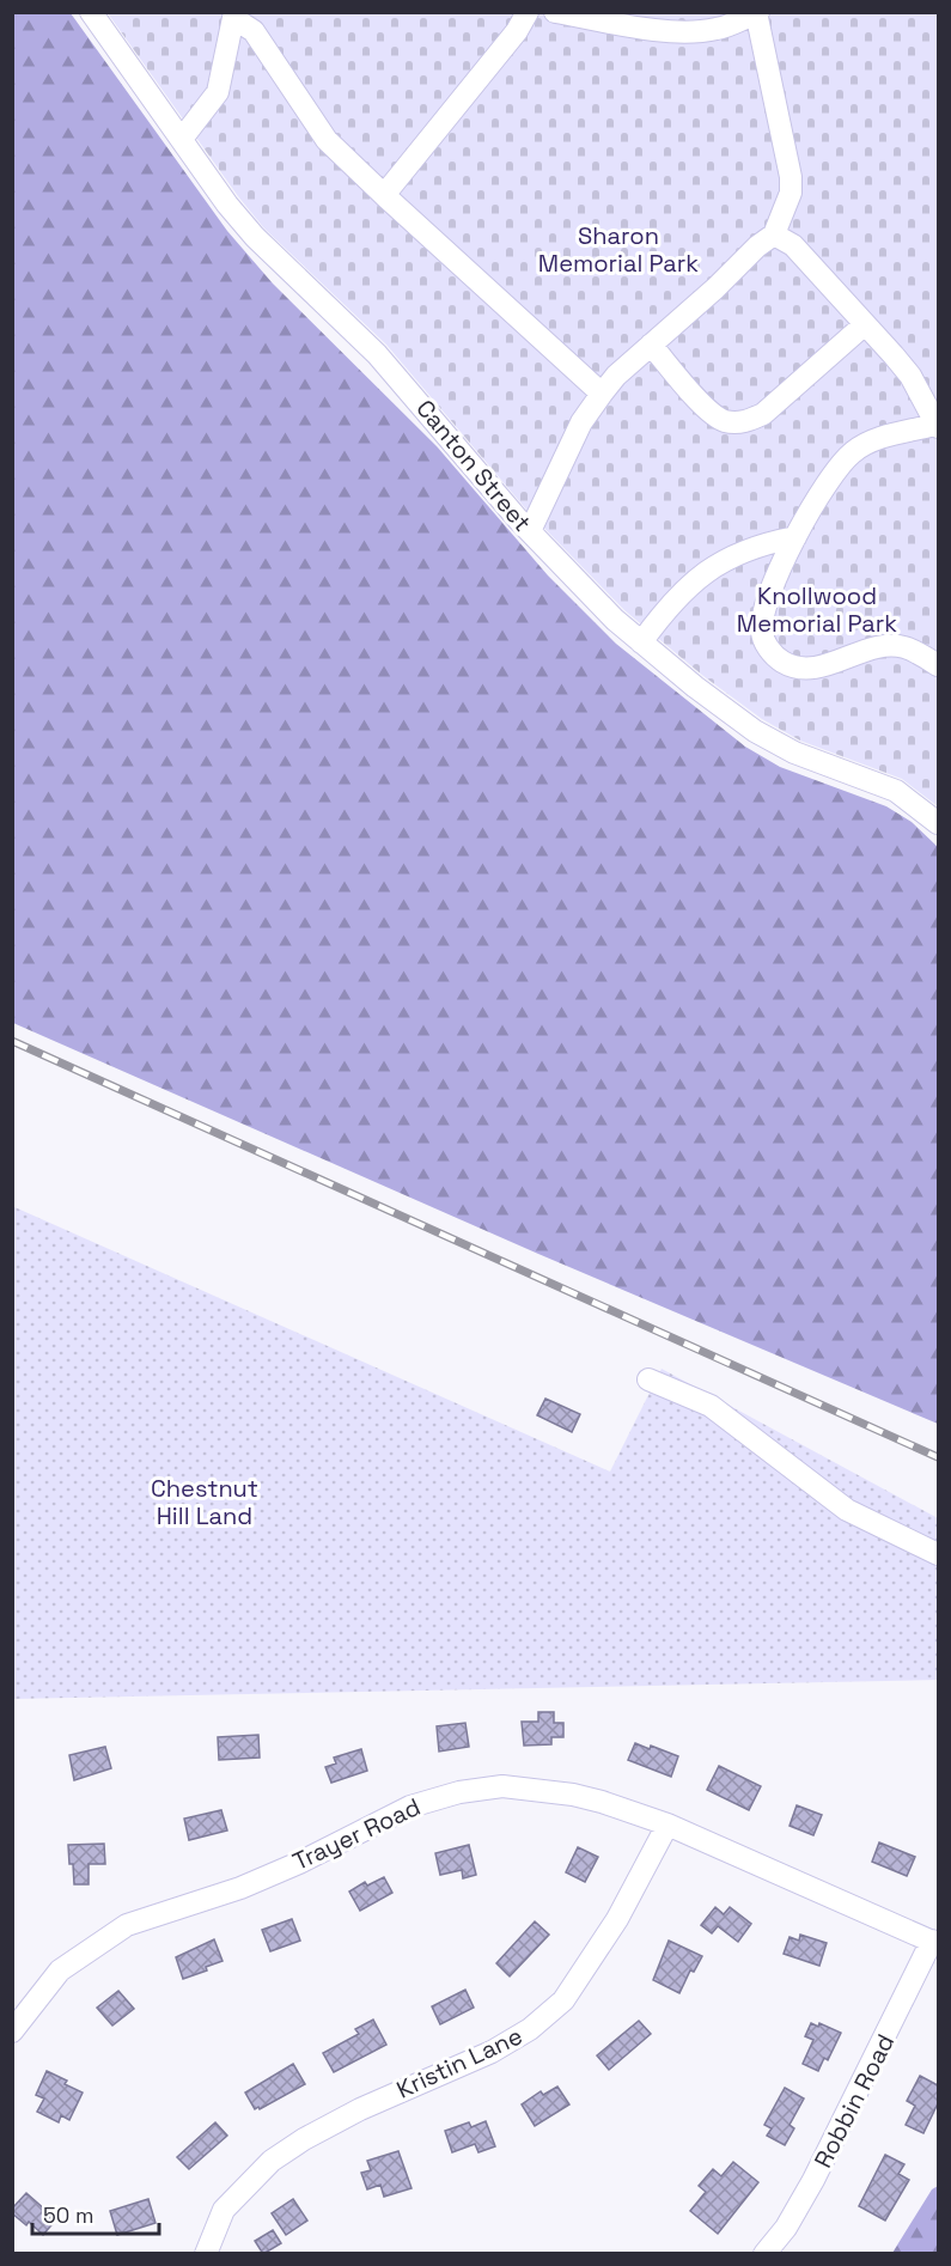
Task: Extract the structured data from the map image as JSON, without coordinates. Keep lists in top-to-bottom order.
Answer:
{
  "streets": {
    "street": [
      "Canton Street",
      "Trayer Road",
      "Kristin Lane",
      "Robbin Road"
    ]
  },
  "crossings": [
    ["Trayer Road", "Kristin Lane"],
    ["Trayer Road", "Robbin Road"]
  ],
  "parks": ["Sharon Memorial Park", "Knollwood Memorial Park", "Chestnut Hill Land"],
  "scale_bar": "50 m"
}
